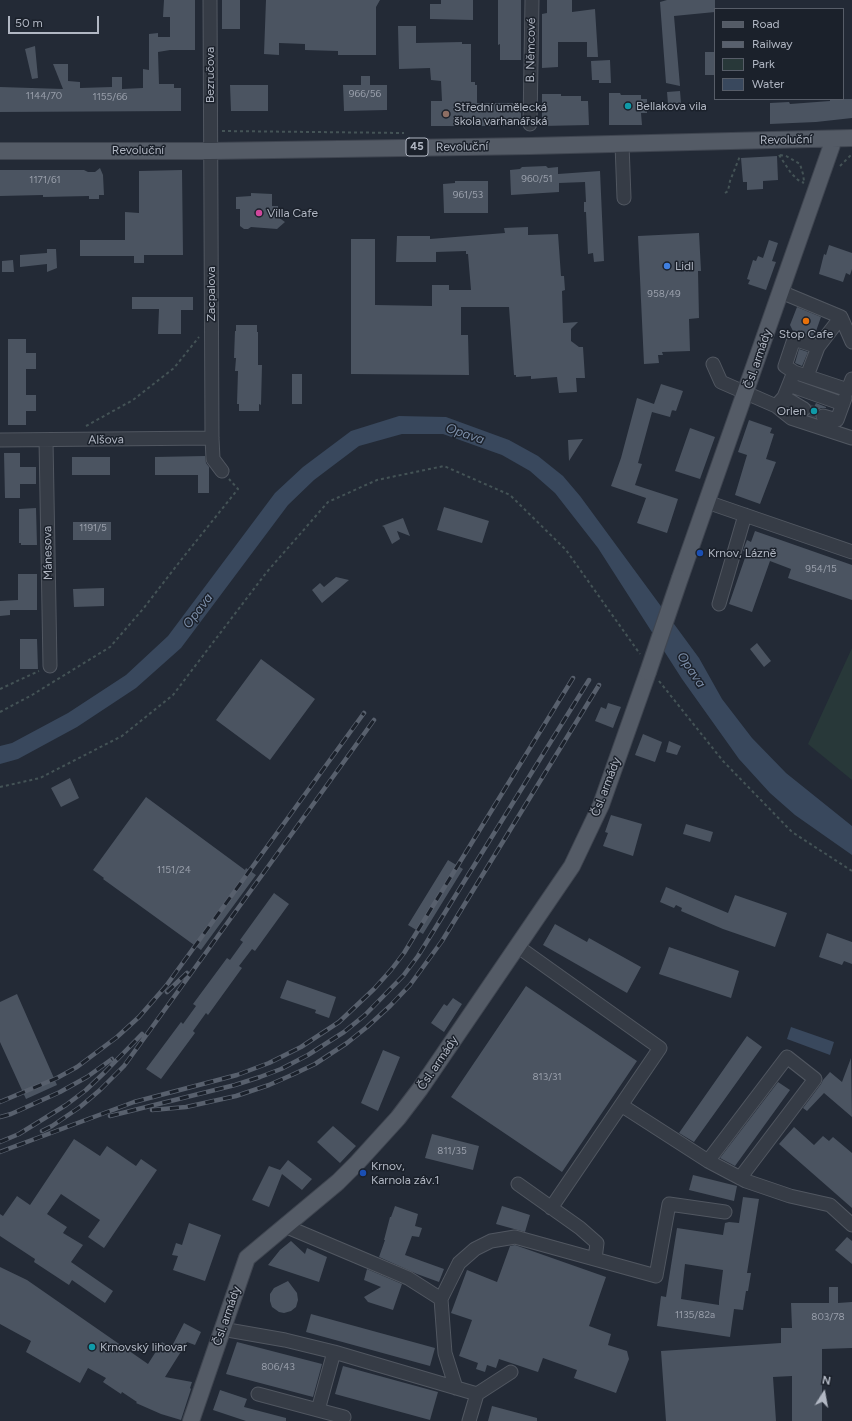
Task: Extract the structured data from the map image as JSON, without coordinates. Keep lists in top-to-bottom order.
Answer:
{
  "streets": {
    "main road": ["Revoluční", "45", "Čsl. armády"],
    "street": [
      "B. Němcové",
      "Bezručova",
      "Zacpalova",
      "Alšova",
      "Mánesova"
    ]
  },
  "crossings": [
    ["Bezručova", "Revoluční"],
    ["Bezručova", "Zacpalova"],
    ["Revoluční", "Zacpalova"],
    ["Revoluční", "Čsl. armády"],
    ["Zacpalova", "Alšova"],
    ["Alšova", "Mánesova"]
  ],
  "water": ["Opava"],
  "places": [
    "Bellakova vila",
    "Střední umělecká škola varhanářská",
    "Villa Cafe",
    "Lidl",
    "Stop Cafe",
    "Orlen",
    "Krnov, Lázně",
    "Krnov, Karnola záv.1",
    "Krnovský lihovar"
  ],
  "house_numbers": [
    "966/56",
    "1144/70",
    "1155/66",
    "960/51",
    "1171/61",
    "961/53",
    "958/49",
    "1191/5",
    "954/15",
    "1151/24",
    "813/31",
    "811/35",
    "1135/82a",
    "803/78",
    "806/43"
  ],
  "legend": [
    "Road",
    "Railway",
    "Park",
    "Water"
  ],
  "scale_bar": "50 m",
  "north": "top"
}
